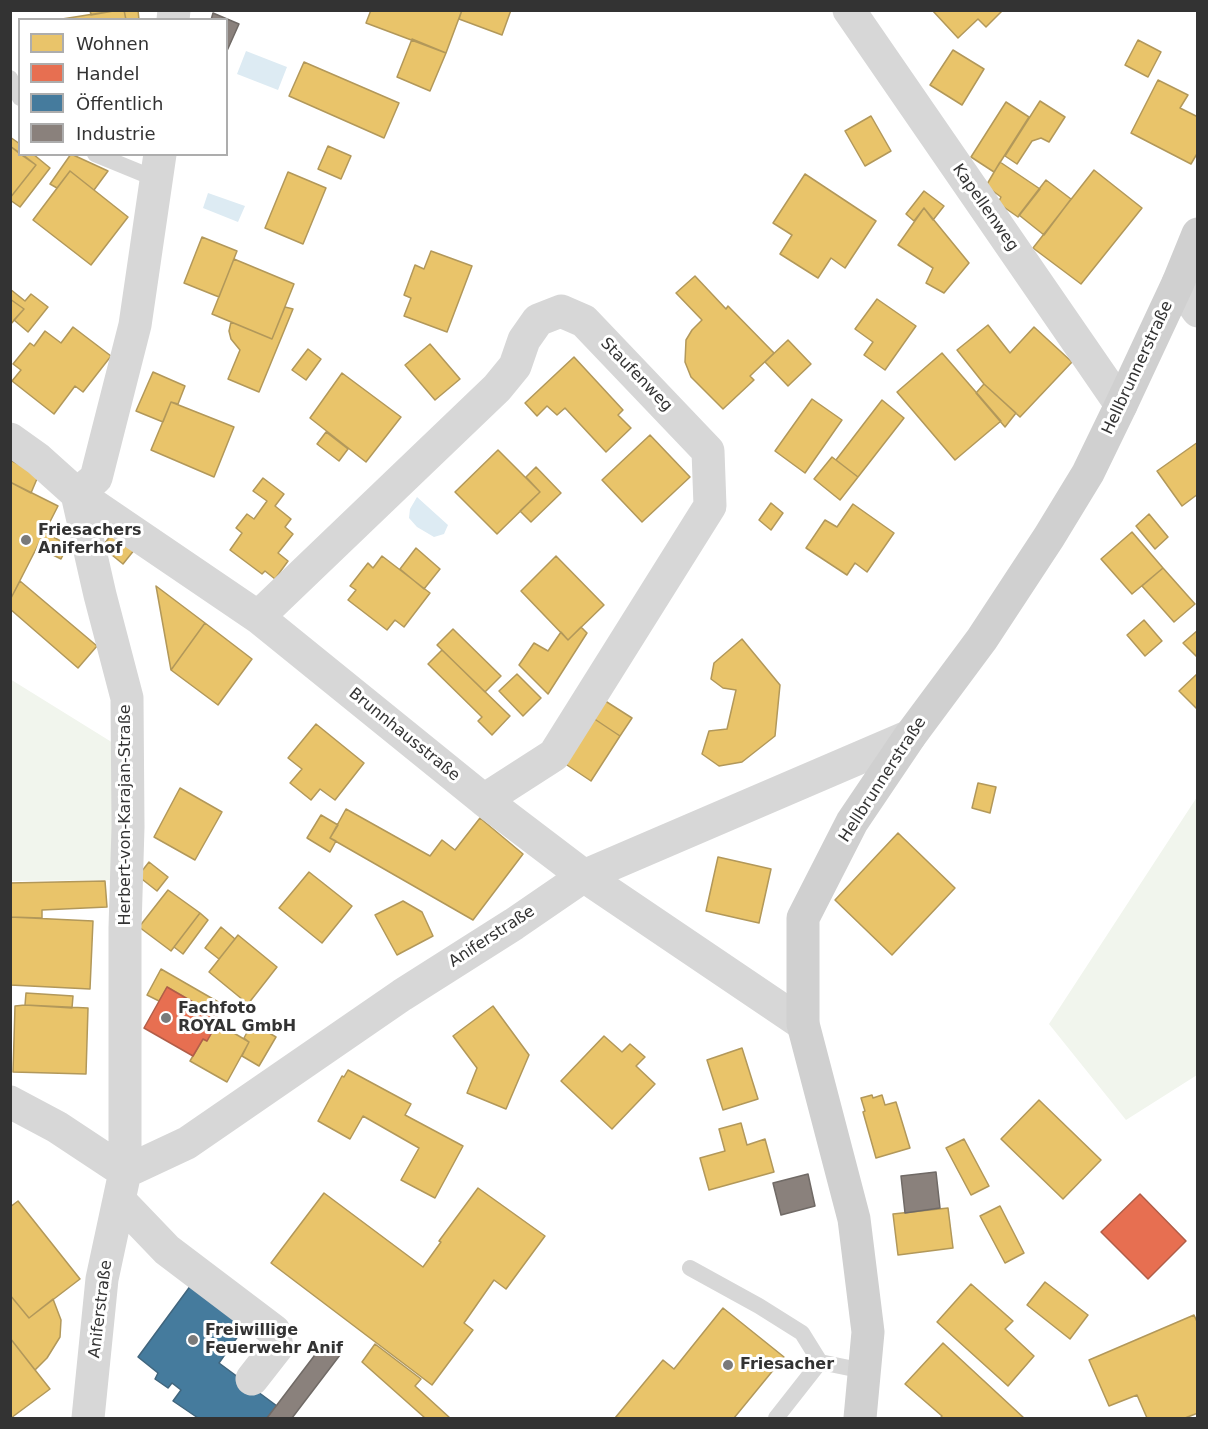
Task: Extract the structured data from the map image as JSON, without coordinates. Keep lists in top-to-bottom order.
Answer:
{
  "streets": {
    "street": [
      "Kapellenweg",
      "Hellbrunnerstraße",
      "Staufenweg",
      "Brunnhausstraße",
      "Herbert-von-Karajan-Straße",
      "Aniferstraße"
    ]
  },
  "crossings": [
    ["Kapellenweg", "Hellbrunnerstraße"],
    ["Hellbrunnerstraße", "Brunnhausstraße"],
    ["Hellbrunnerstraße", "Aniferstraße"],
    ["Staufenweg", "Brunnhausstraße"],
    ["Brunnhausstraße", "Herbert-von-Karajan-Straße"],
    ["Brunnhausstraße", "Aniferstraße"],
    ["Herbert-von-Karajan-Straße", "Aniferstraße"]
  ],
  "places": [
    "Friesachers Aniferhof",
    "Fachfoto ROYAL GmbH",
    "Freiwillige Feuerwehr Anif",
    "Friesacher"
  ],
  "legend": [
    "Wohnen",
    "Handel",
    "Öffentlich",
    "Industrie"
  ]
}
